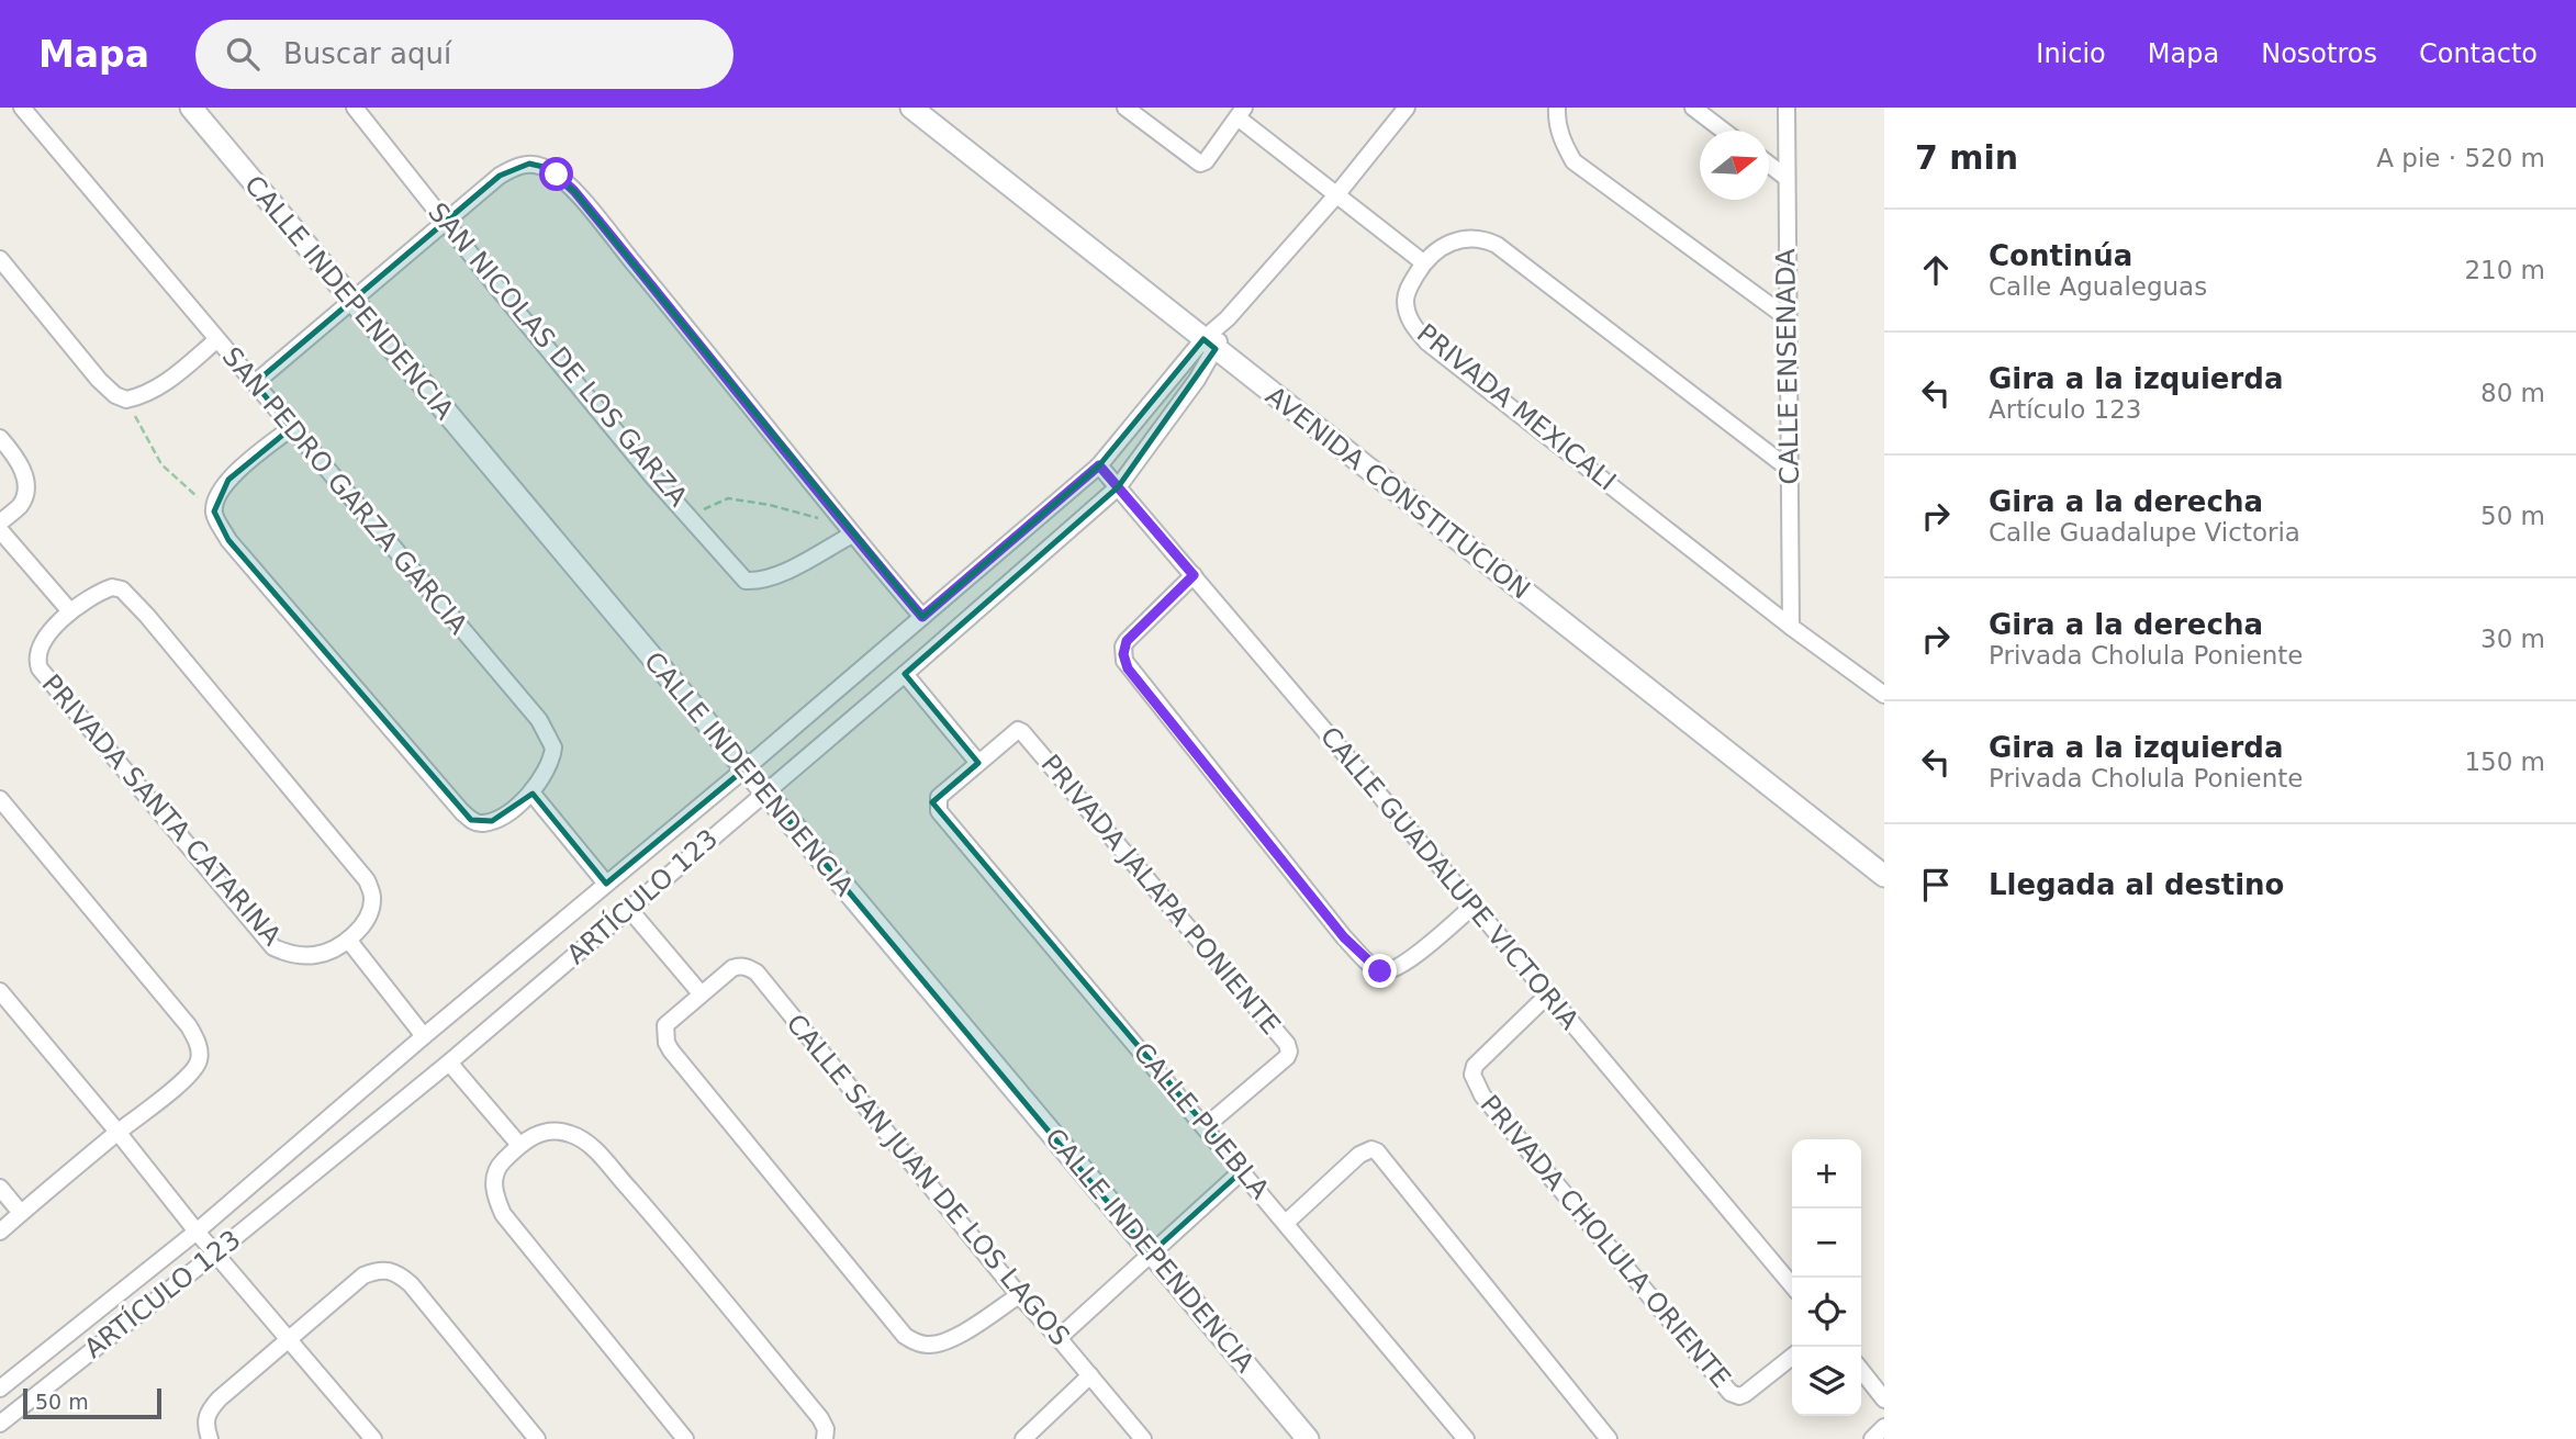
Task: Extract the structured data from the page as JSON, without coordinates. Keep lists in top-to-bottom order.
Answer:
{
  "streets": {
    "street": [
      "CALLE INDEPENDENCIA",
      "SAN NICOLAS DE LOS GARZA",
      "CALLE ENSENADA",
      "PRIVADA MEXICALI",
      "SAN PEDRO GARZA GARCIA",
      "AVENIDA CONSTITUCION",
      "PRIVADA SANTA CATARINA",
      "CALLE GUADALUPE VICTORIA",
      "PRIVADA JALAPA PONIENTE",
      "ARTÍCULO 123",
      "CALLE PUEBLA",
      "CALLE SAN JUAN DE LOS LAGOS",
      "PRIVADA CHOLULA ORIENTE"
    ]
  },
  "crossings": [
    ["CALLE INDEPENDENCIA", "ARTÍCULO 123"],
    ["CALLE ENSENADA", "PRIVADA MEXICALI"],
    ["AVENIDA CONSTITUCION", "ARTÍCULO 123"],
    ["CALLE GUADALUPE VICTORIA", "ARTÍCULO 123"],
    ["CALLE GUADALUPE VICTORIA", "PRIVADA CHOLULA ORIENTE"],
    ["PRIVADA JALAPA PONIENTE", "CALLE PUEBLA"]
  ],
  "scale_bar": "50 m",
  "north": "right",
  "page": {
    "header": "Mapa",
    "search": "Buscar aquí",
    "nav": [
      "Inicio",
      "Mapa",
      "Nosotros",
      "Contacto"
    ],
    "heading": ["7 min", "A pie · 520 m"],
    "list": [
      ["Continúa", "Calle Agualeguas", "210 m"],
      ["Gira a la izquierda", "Artículo 123", "80 m"],
      ["Gira a la derecha", "Calle Guadalupe Victoria", "50 m"],
      ["Gira a la derecha", "Privada Cholula Poniente", "30 m"],
      ["Gira a la izquierda", "Privada Cholula Poniente", "150 m"],
      "Llegada al destino"
    ],
    "map_buttons": ["+", "−"],
    "scale": "50 m"
  }
}
